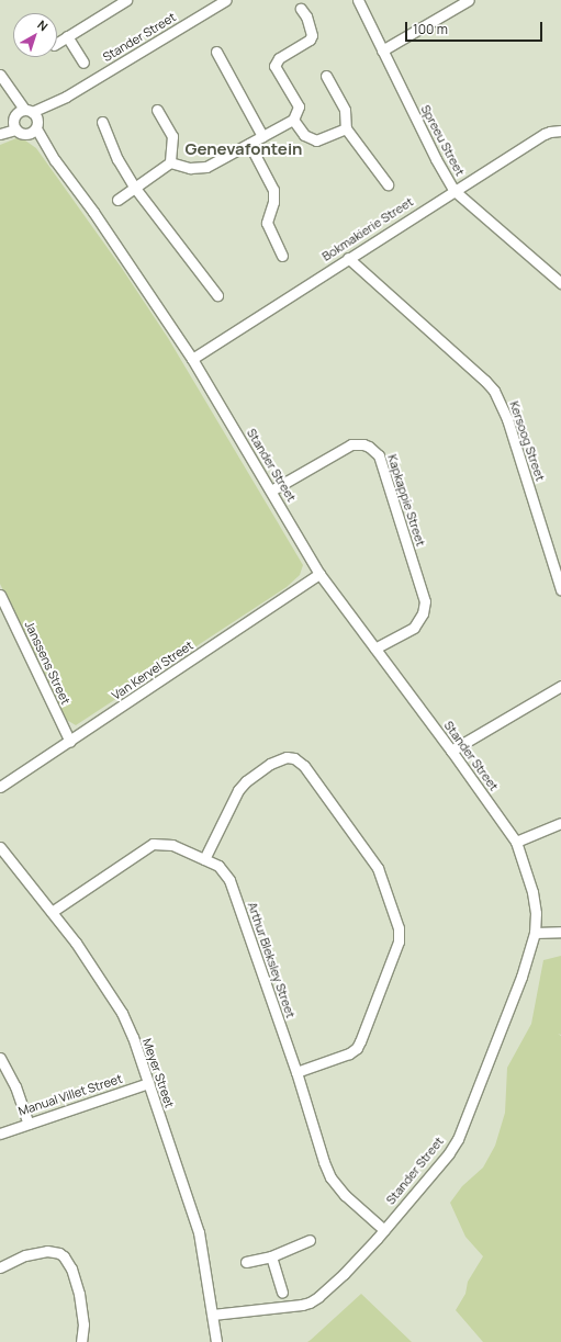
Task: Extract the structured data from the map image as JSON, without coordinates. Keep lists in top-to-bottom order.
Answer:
{
  "streets": {
    "street": [
      "Stander Street",
      "Spreeu Street",
      "Bokmakierie Street",
      "Kersoog Street",
      "Kapkappie Street",
      "Janssens Street",
      "Van Kervel Street",
      "Arthur Bleksley Street",
      "Meyer Street",
      "Manual Villet Street"
    ]
  },
  "crossings": [
    ["Stander Street", "Bokmakierie Street"],
    ["Stander Street", "Kapkappie Street"],
    ["Stander Street", "Van Kervel Street"],
    ["Stander Street", "Arthur Bleksley Street"],
    ["Stander Street", "Meyer Street"],
    ["Spreeu Street", "Bokmakierie Street"],
    ["Bokmakierie Street", "Kersoog Street"],
    ["Janssens Street", "Van Kervel Street"],
    ["Arthur Bleksley Street", "Meyer Street"],
    ["Meyer Street", "Manual Villet Street"]
  ],
  "districts": ["Genevafontein"],
  "scale_bar": "100 m",
  "north": "top right"
}
